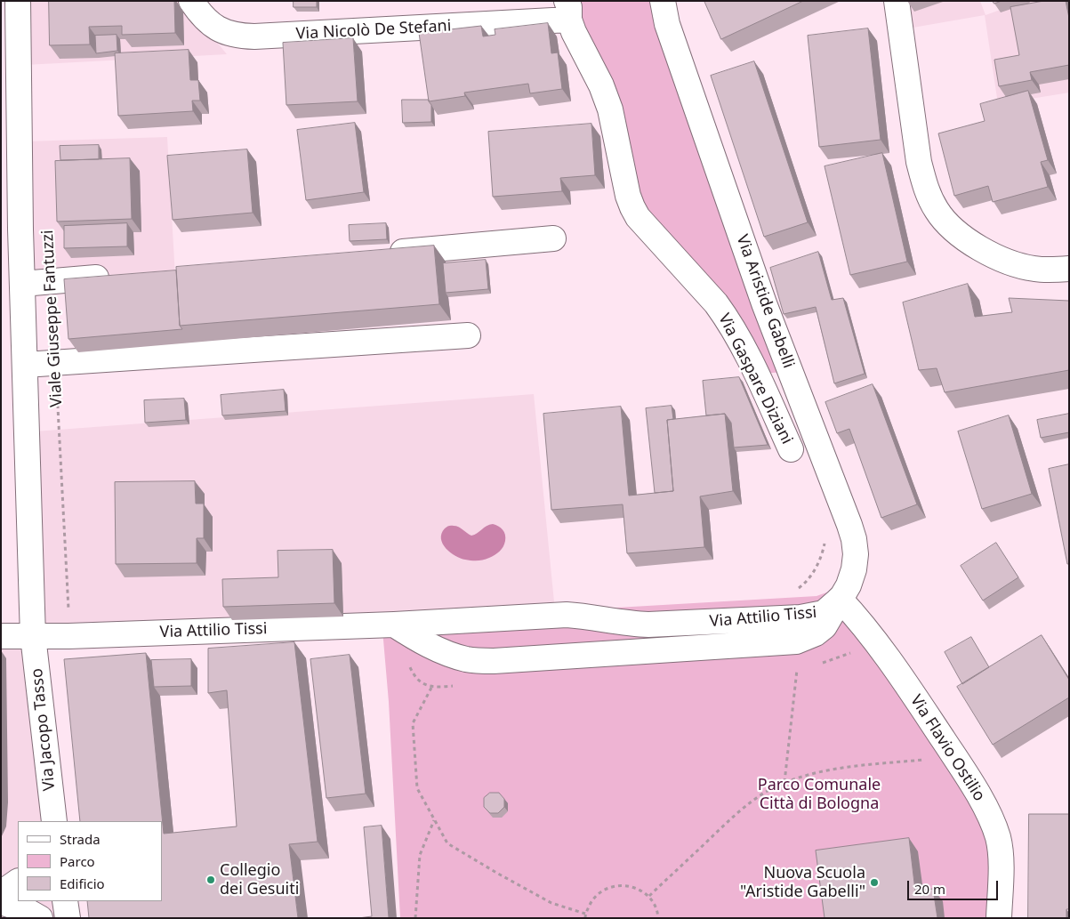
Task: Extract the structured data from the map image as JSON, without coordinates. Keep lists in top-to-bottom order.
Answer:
{
  "streets": {
    "main road": [
      "Via Nicolò De Stefani",
      "Via Aristide Gabelli",
      "Viale Giuseppe Fantuzzi",
      "Via Gaspare Diziani",
      "Via Attilio Tissi",
      "Via Jacopo Tasso",
      "Via Flavio Ostilio"
    ]
  },
  "crossings": [
    ["Via Nicolò De Stefani", "Via Gaspare Diziani"],
    ["Via Aristide Gabelli", "Via Attilio Tissi"],
    ["Via Aristide Gabelli", "Via Flavio Ostilio"],
    ["Viale Giuseppe Fantuzzi", "Via Attilio Tissi"],
    ["Viale Giuseppe Fantuzzi", "Via Jacopo Tasso"],
    ["Via Attilio Tissi", "Via Jacopo Tasso"],
    ["Via Attilio Tissi", "Via Flavio Ostilio"]
  ],
  "parks": ["Parco Comunale Città di Bologna"],
  "places": ["Collegio dei Gesuiti", "Nuova Scuola \"Aristide Gabelli\""],
  "legend": ["Strada", "Parco", "Edificio"],
  "scale_bar": "20 m"
}
